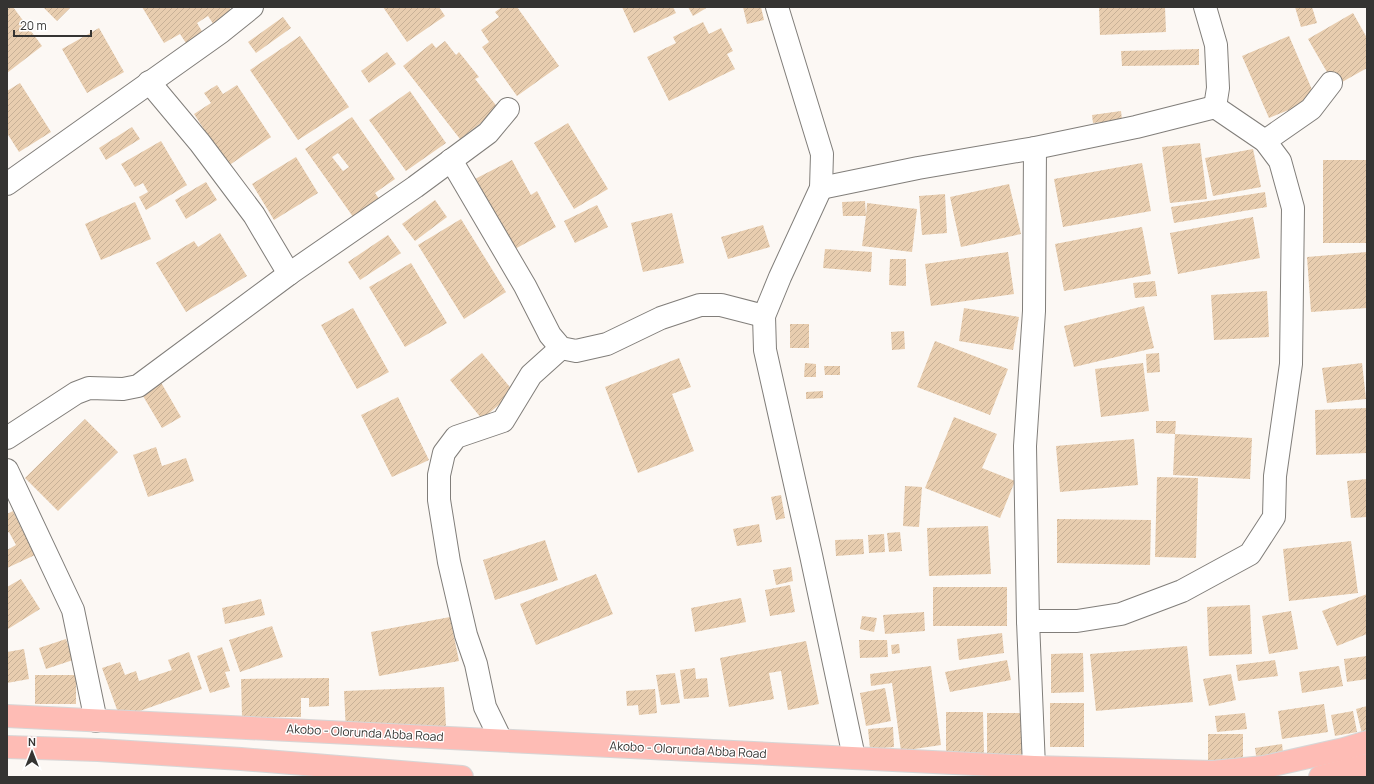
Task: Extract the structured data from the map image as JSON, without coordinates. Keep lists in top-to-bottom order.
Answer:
{
  "streets": {
    "main road": ["Akobo - Olorunda Abba Road"]
  },
  "scale_bar": "20 m",
  "north": "top"
}
